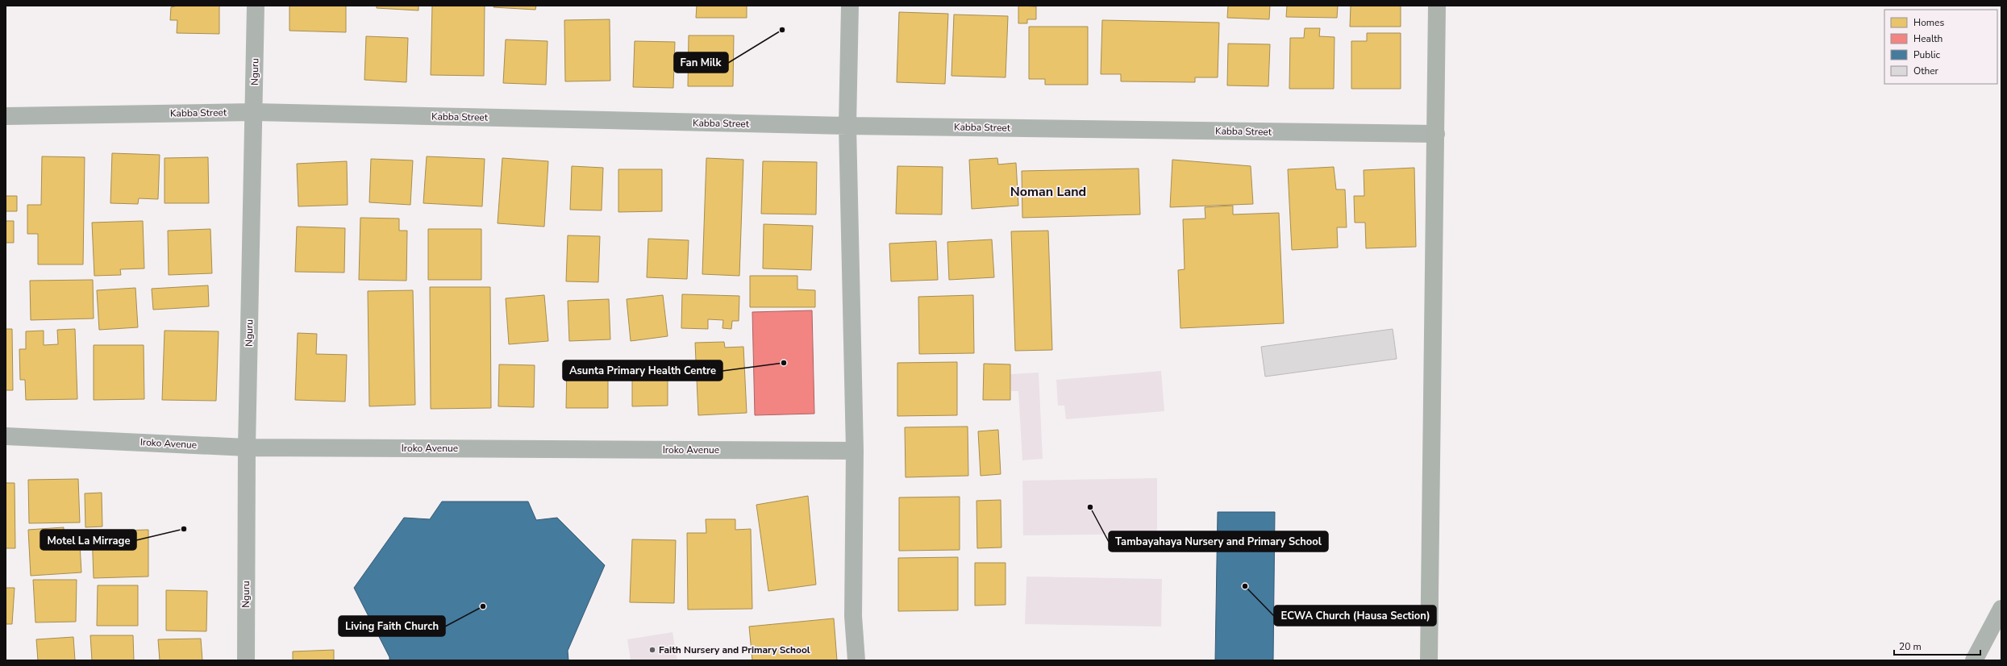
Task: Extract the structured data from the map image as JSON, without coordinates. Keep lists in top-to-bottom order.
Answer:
{
  "streets": {
    "street": ["Nguru", "Kabba Street", "Iroko Avenue"]
  },
  "crossings": [
    ["Nguru", "Kabba Street"],
    ["Nguru", "Iroko Avenue"]
  ],
  "districts": ["Noman Land"],
  "places": [
    "Fan Milk",
    "Asunta Primary Health Centre",
    "Tambayahaya Nursery and Primary School",
    "Motel La Mirrage",
    "ECWA Church (Hausa Section)",
    "Living Faith Church",
    "Faith Nursery and Primary School"
  ],
  "legend": [
    "Homes",
    "Health",
    "Public",
    "Other"
  ],
  "scale_bar": "20 m"
}
